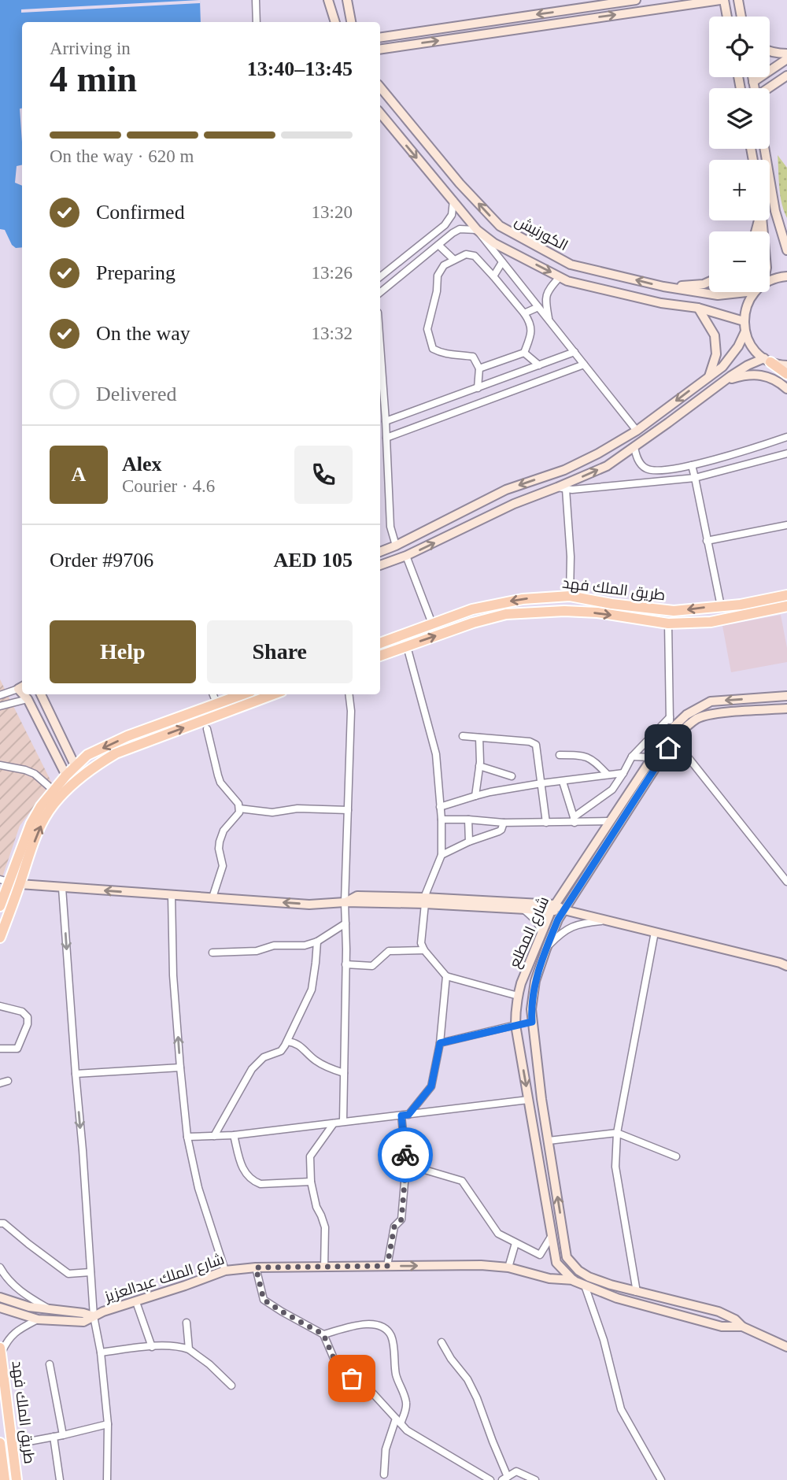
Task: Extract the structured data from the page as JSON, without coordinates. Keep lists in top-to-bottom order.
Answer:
{
  "streets": {
    "main road": ["طريق الملك فهد"],
    "street": ["الكورنيش", "شارع المطلع", "شارع الملك عبدالعزيز"]
  },
  "crossings": [
    ["شارع المطلع", "شارع الملك عبدالعزيز"]
  ],
  "page": {
    "map_buttons": ["+", "−"],
    "heading": ["4 min", "Arriving in", "13:40–13:45"],
    "panel": [
      "Alex",
      "Courier · 4.6",
      "Order #9706",
      "AED 105"
    ],
    "bar": "On the way · 620 m",
    "list": [
      ["Confirmed", "13:20"],
      ["Preparing", "13:26"],
      ["On the way", "13:32"],
      "Delivered"
    ],
    "round": "A",
    "buttons": ["Help", "Share"]
  }
}
